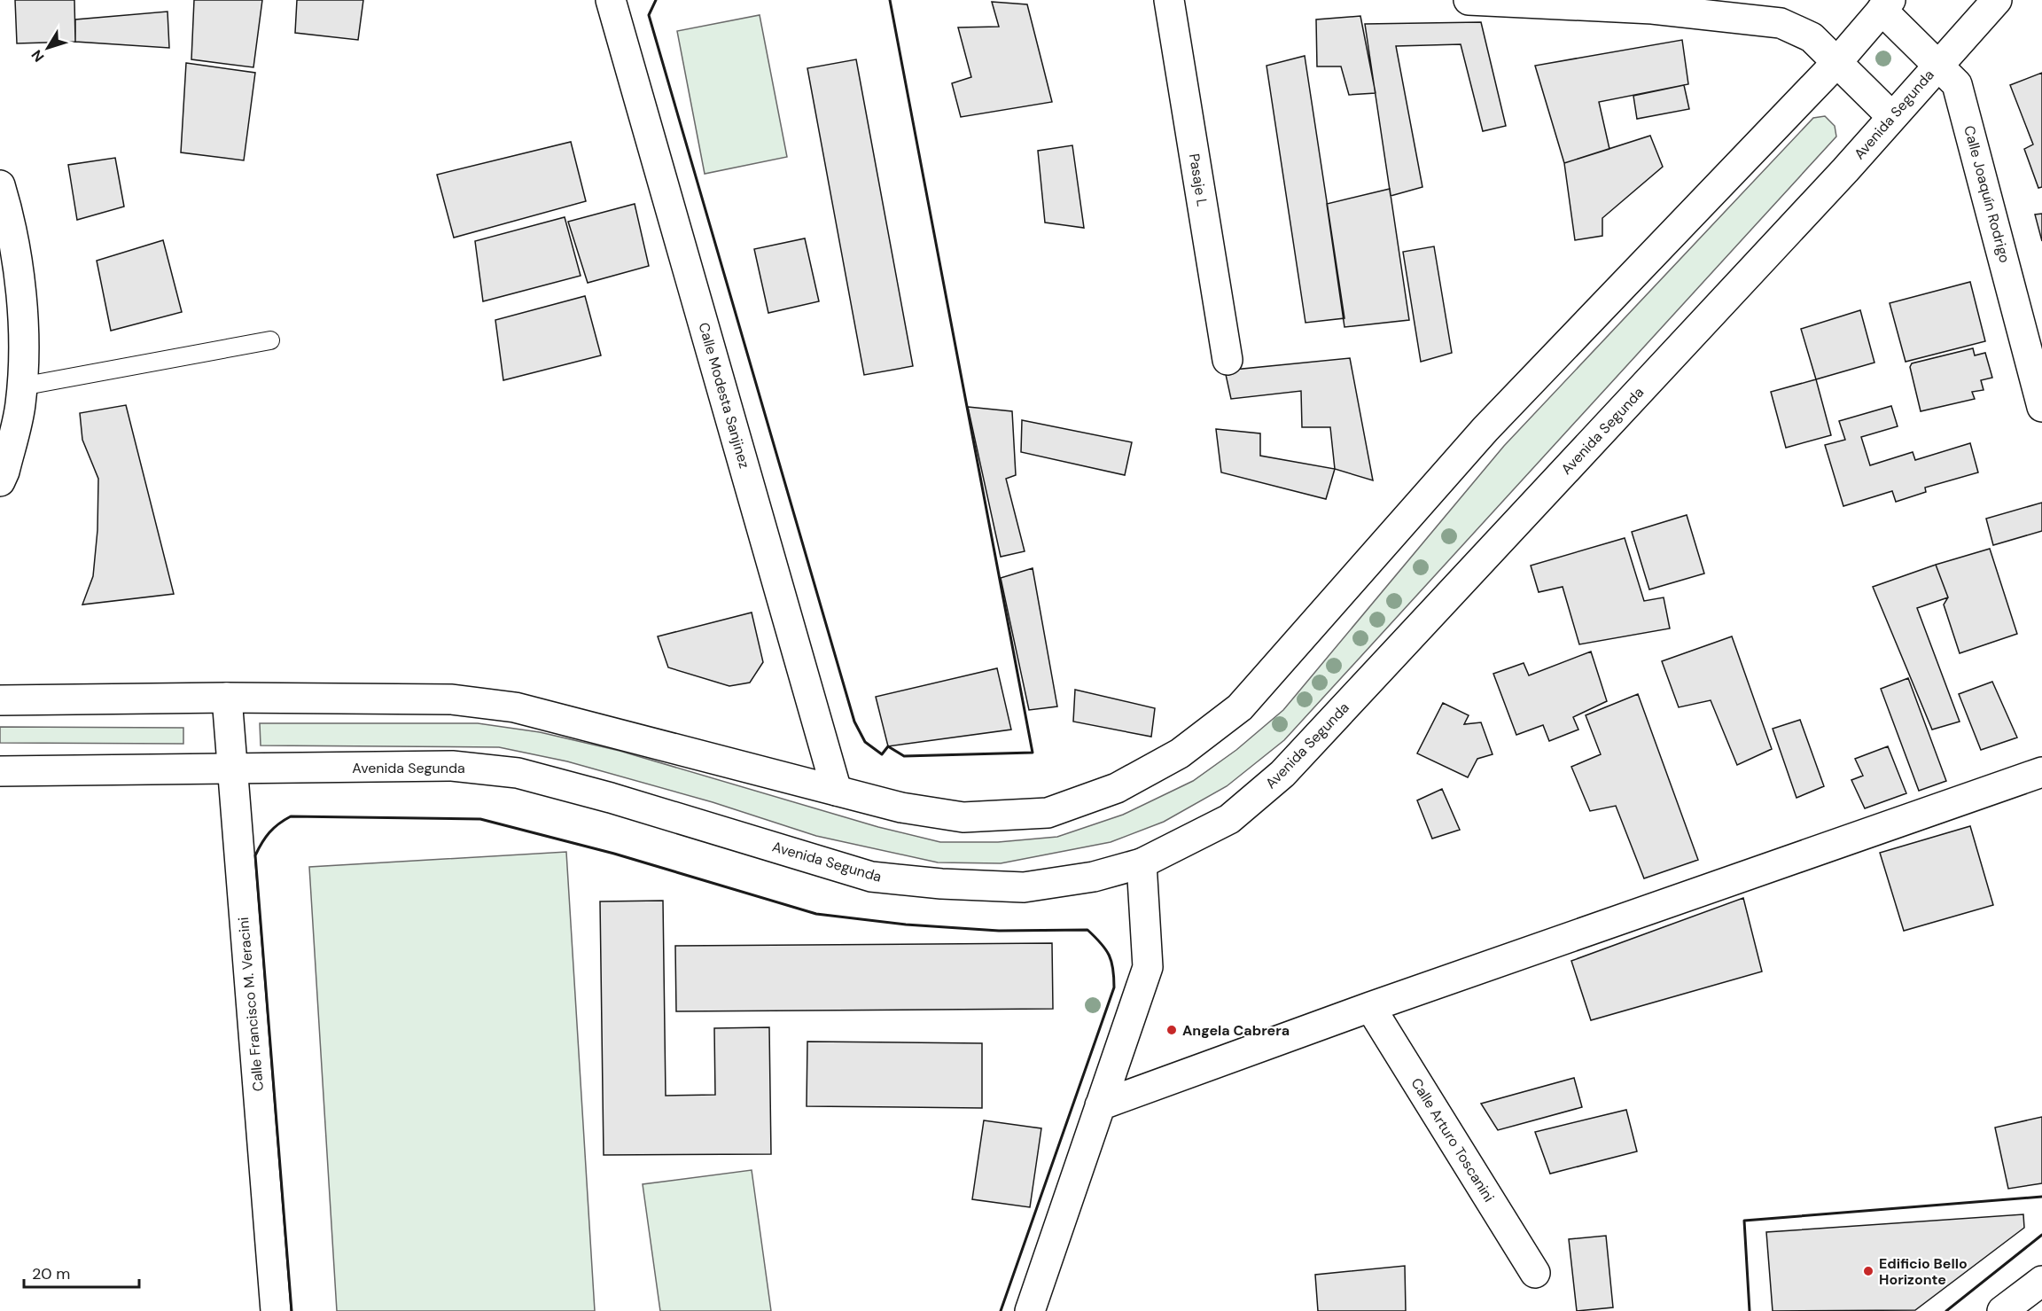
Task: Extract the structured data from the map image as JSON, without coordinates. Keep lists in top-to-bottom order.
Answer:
{
  "streets": {
    "street": [
      "Avenida Segunda",
      "Pasaje L",
      "Calle Joaquín Rodrigo",
      "Calle Modesta Sanjinez",
      "Calle Francisco M. Veracini",
      "Calle Arturo Toscanini"
    ]
  },
  "crossings": [
    ["Avenida Segunda", "Calle Joaquín Rodrigo"],
    ["Avenida Segunda", "Calle Francisco M. Veracini"]
  ],
  "places": ["Angela Cabrera", "Edificio Bello Horizonte"],
  "scale_bar": "20 m",
  "north": "bottom left"
}
